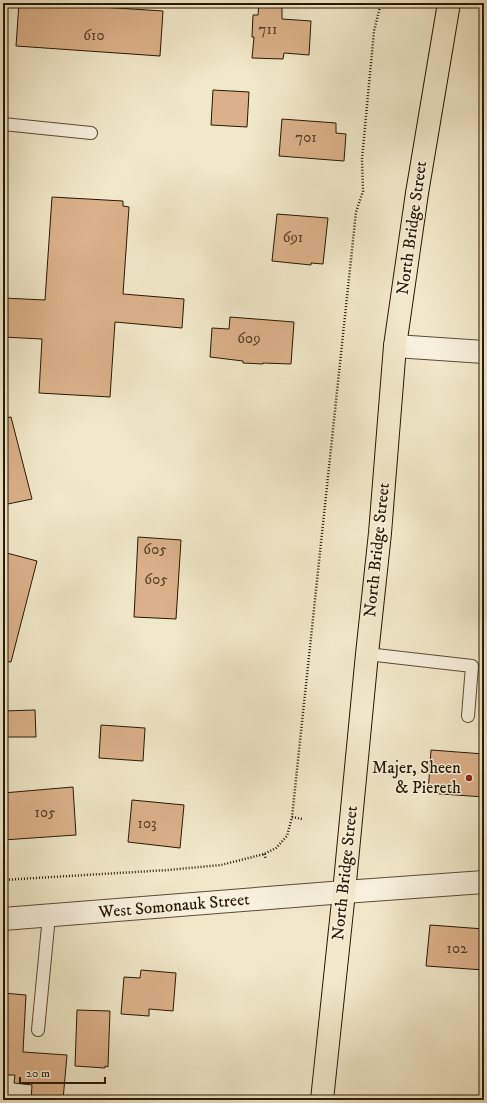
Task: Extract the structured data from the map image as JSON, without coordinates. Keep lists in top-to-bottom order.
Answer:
{
  "streets": {
    "highway": ["North Bridge Street"],
    "street": ["West Somonauk Street"]
  },
  "crossings": [
    ["North Bridge Street", "West Somonauk Street"]
  ],
  "places": ["Majer, Sheen & Piereth"],
  "house_numbers": [
    "711",
    "610",
    "701",
    "691",
    "609",
    "605",
    "605",
    "105",
    "103",
    "102"
  ],
  "scale_bar": "20 m"
}
